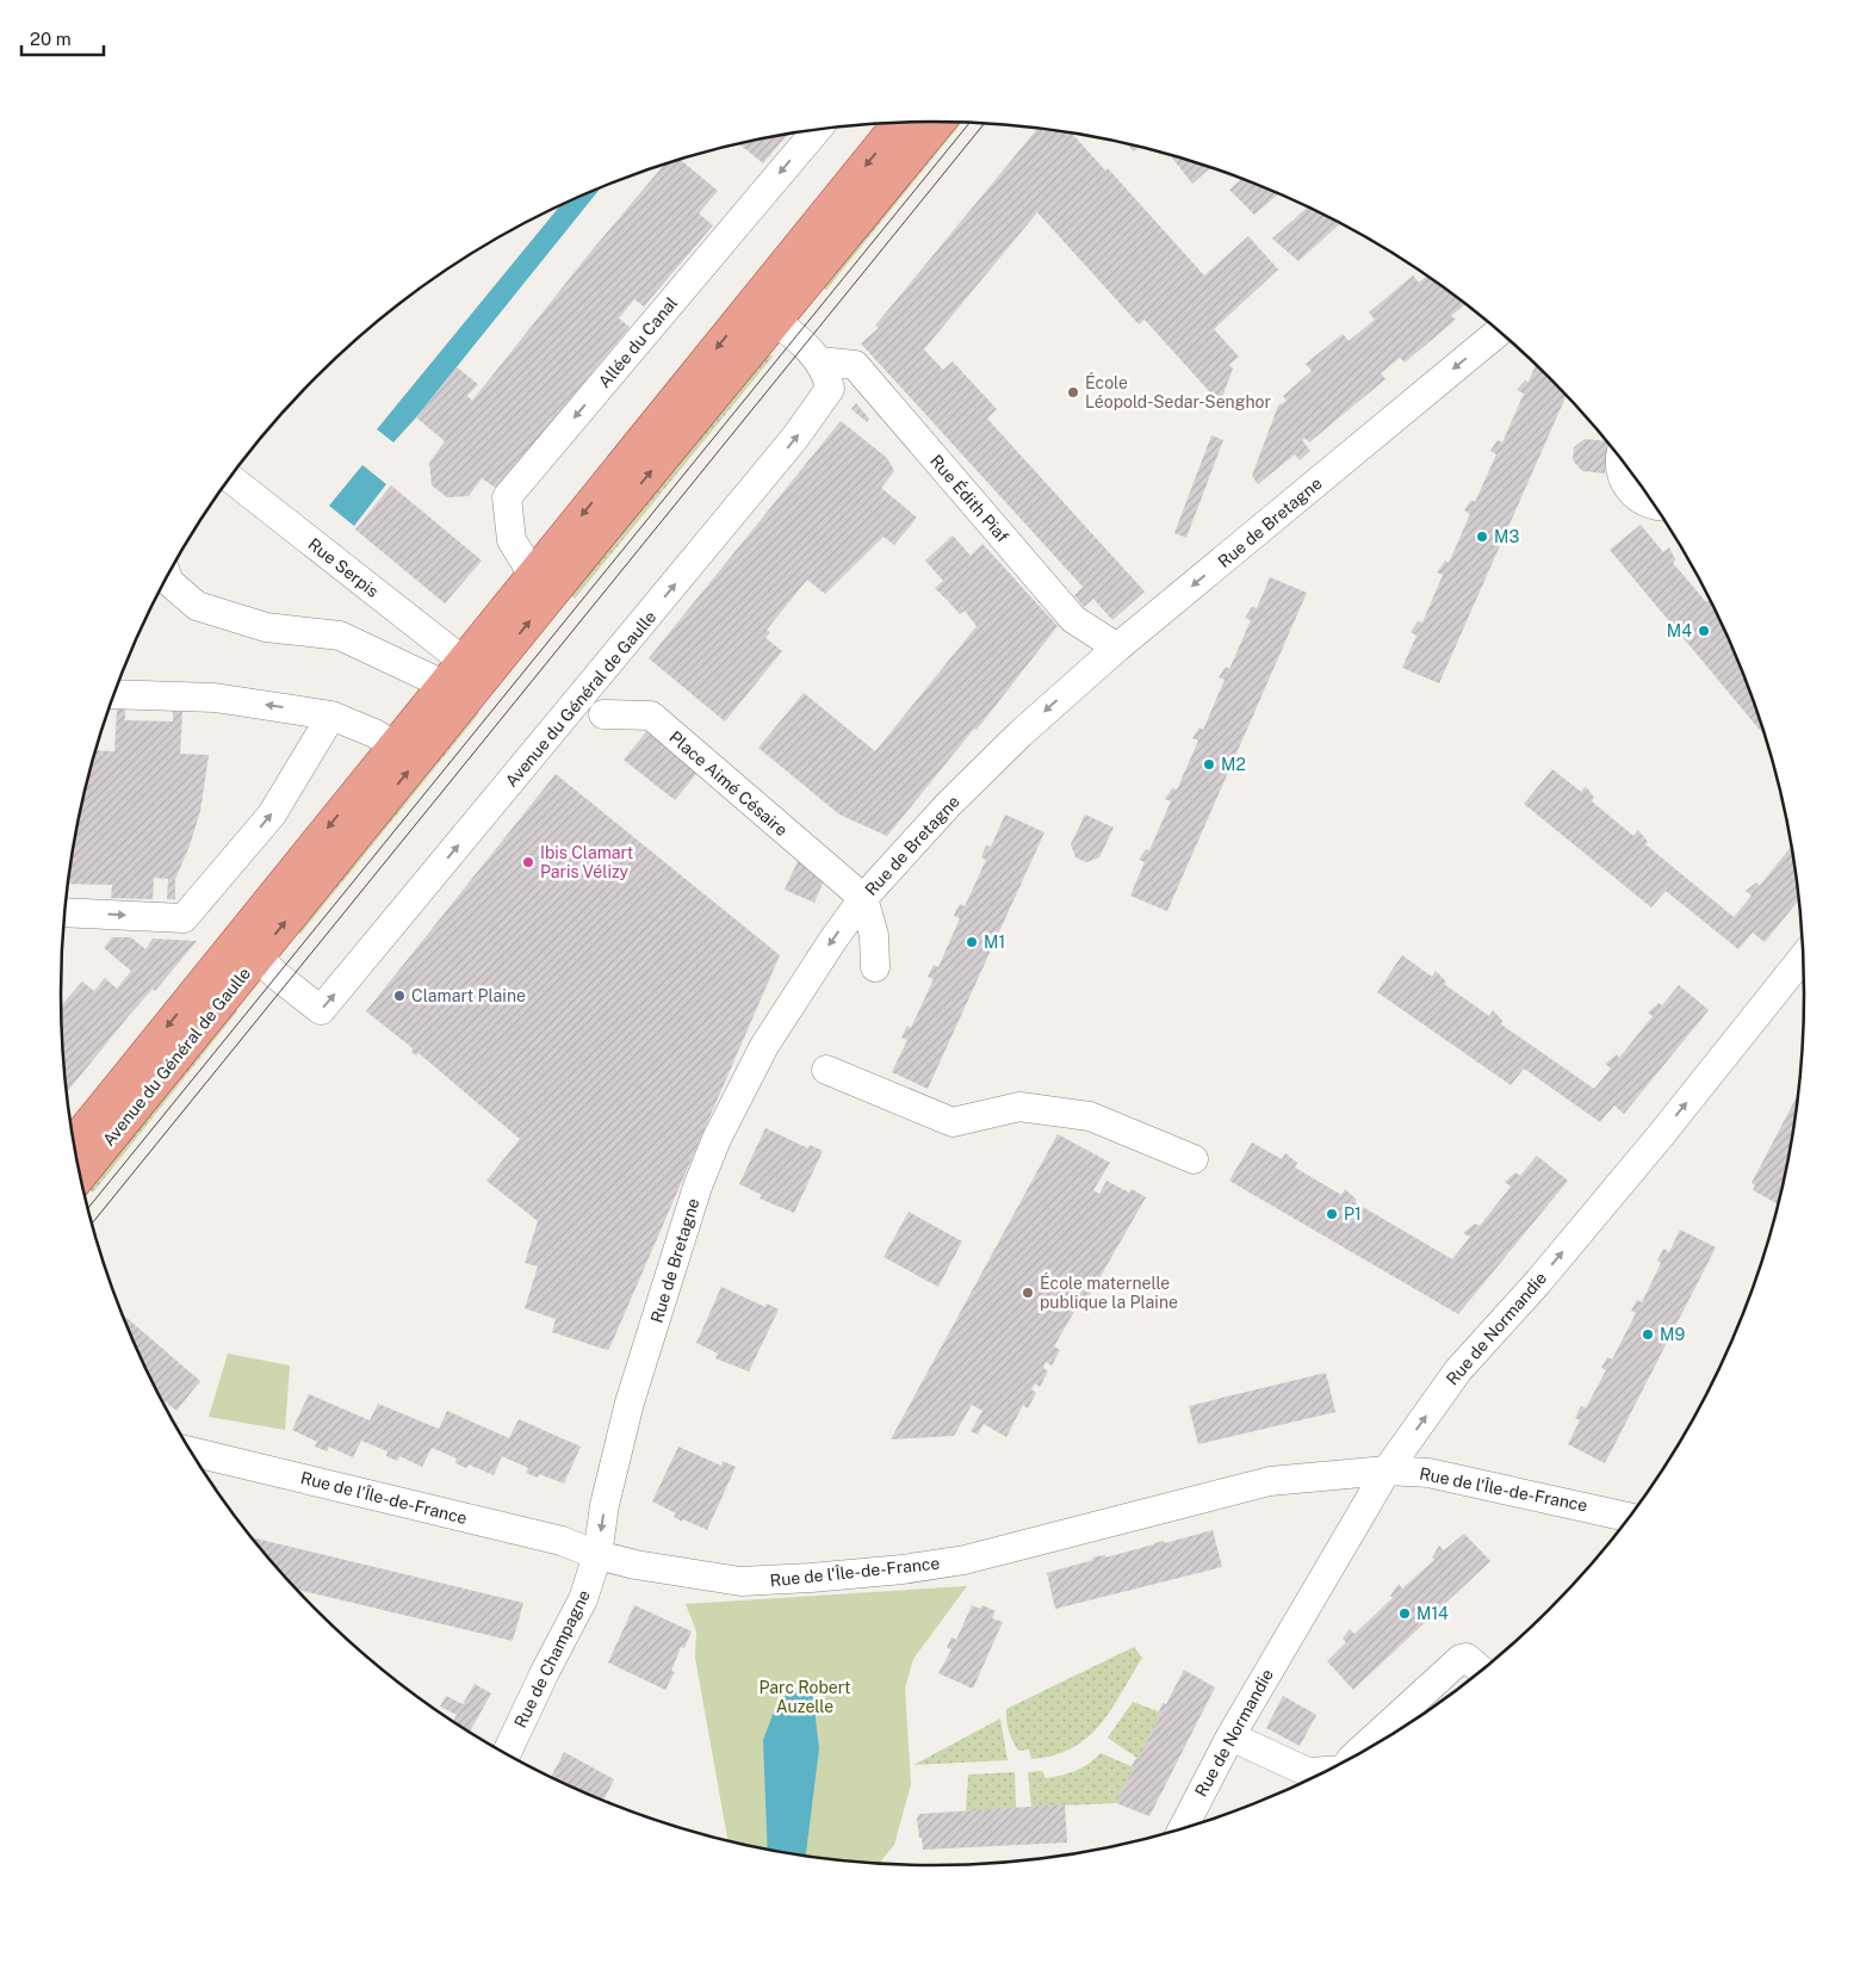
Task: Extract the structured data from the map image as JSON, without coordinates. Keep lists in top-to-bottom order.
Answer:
{
  "streets": {
    "main road": ["Avenue du Général de Gaulle"],
    "street": [
      "Allée du Canal",
      "Rue Édith Piaf",
      "Rue de Bretagne",
      "Rue Serpis",
      "Place Aimé Césaire",
      "Rue de Normandie",
      "Rue de l'Île-de-France",
      "Rue de Champagne"
    ]
  },
  "crossings": [
    ["Allée du Canal", "Avenue du Général de Gaulle"],
    ["Rue Édith Piaf", "Rue de Bretagne"],
    ["Rue Édith Piaf", "Avenue du Général de Gaulle"],
    ["Rue de Bretagne", "Place Aimé Césaire"],
    ["Rue de Bretagne", "Rue de l'Île-de-France"],
    ["Rue de Bretagne", "Rue de Champagne"],
    ["Rue Serpis", "Avenue du Général de Gaulle"],
    ["Rue de Normandie", "Rue de l'Île-de-France"],
    ["Rue de l'Île-de-France", "Rue de Champagne"]
  ],
  "one_way": ["Allée du Canal", "Rue de Bretagne", "Rue de Normandie"],
  "parks": ["Parc Robert Auzelle"],
  "places": [
    "École Léopold-Sedar-Senghor",
    "M3",
    "M4",
    "M2",
    "Ibis Clamart Paris Vélizy",
    "M1",
    "Clamart Plaine",
    "P1",
    "École maternelle publique la Plaine",
    "M9",
    "M14"
  ],
  "scale_bar": "20 m"
}
